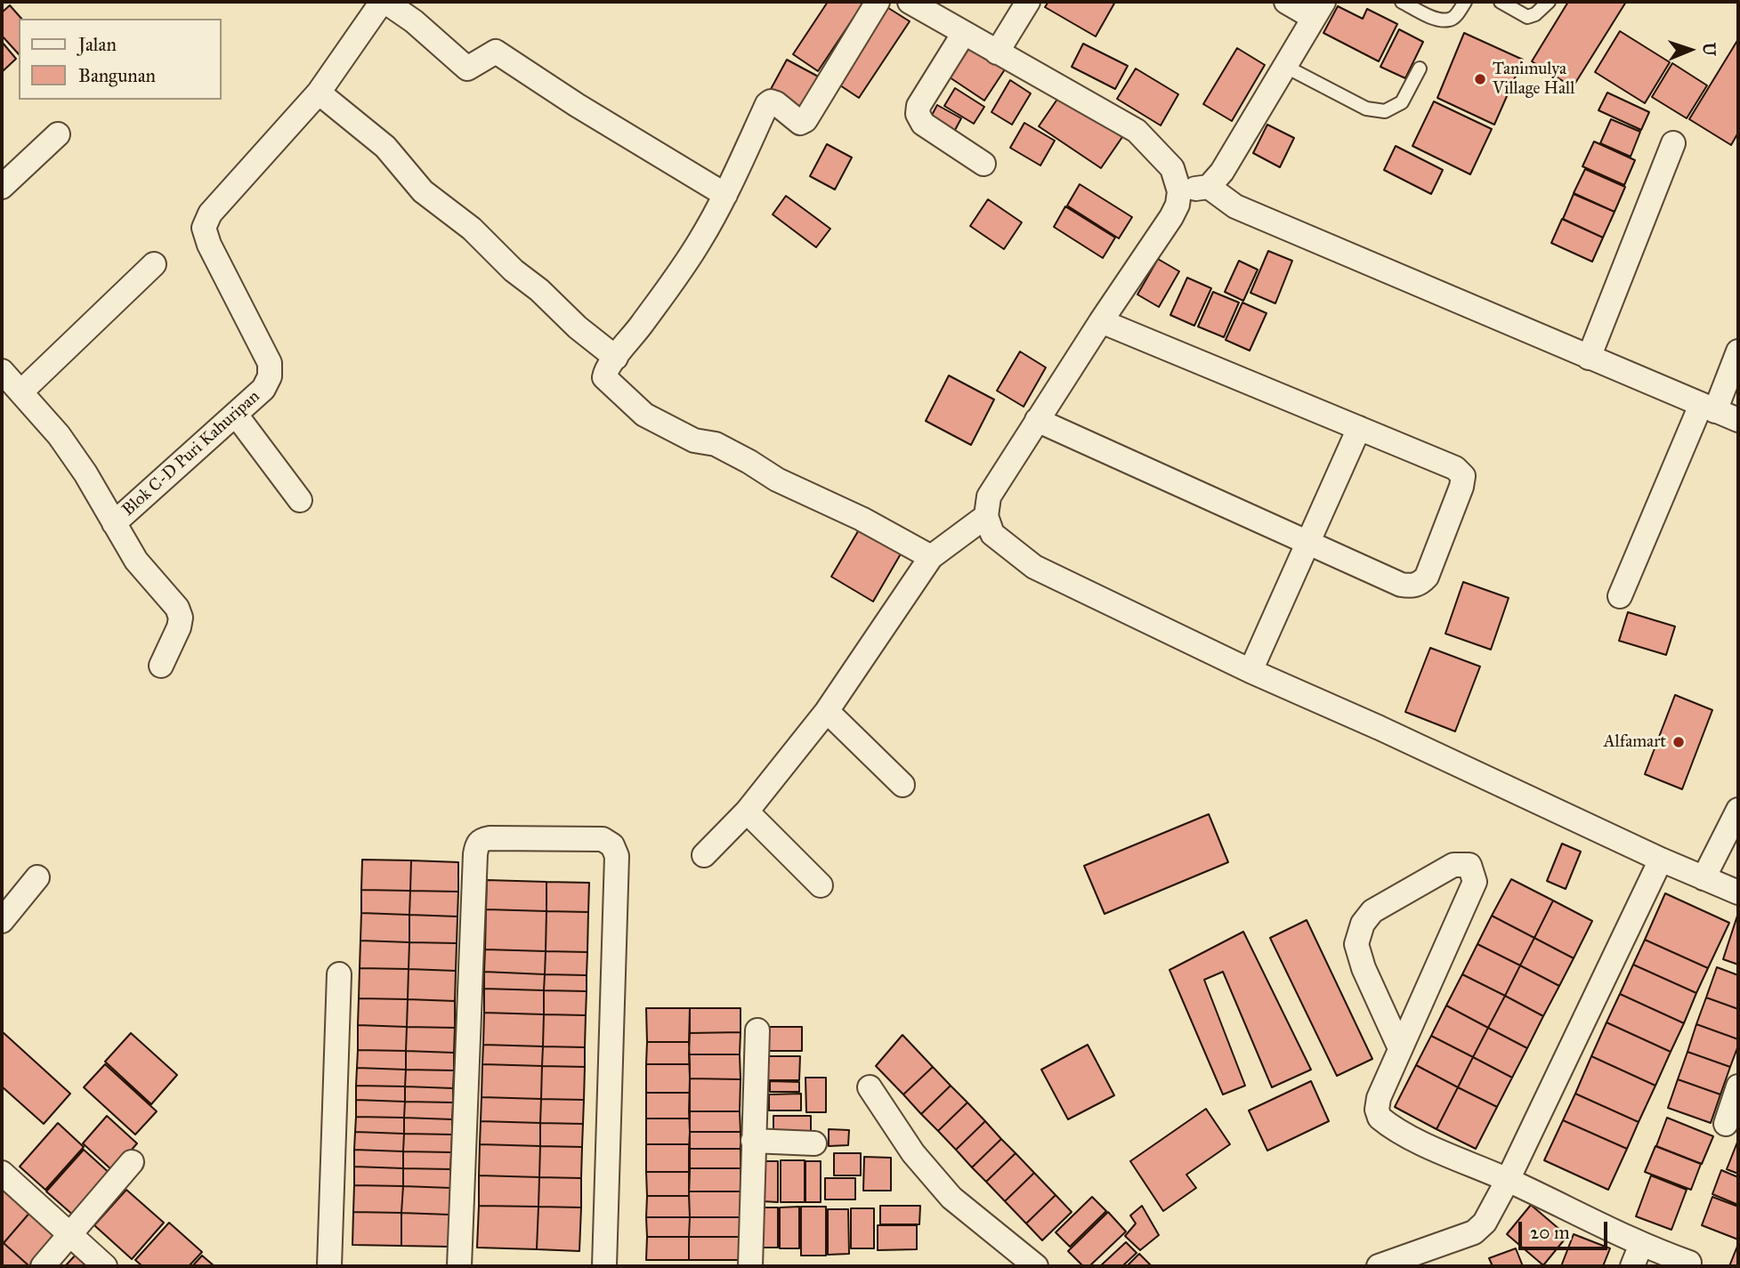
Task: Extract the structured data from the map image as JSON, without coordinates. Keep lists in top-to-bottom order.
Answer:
{
  "streets": {
    "street": ["Blok C-D Puri Kahuripan"]
  },
  "places": ["Tanimulya Village Hall", "Alfamart"],
  "legend": ["Jalan", "Bangunan"],
  "scale_bar": "20 m",
  "north": "right"
}
